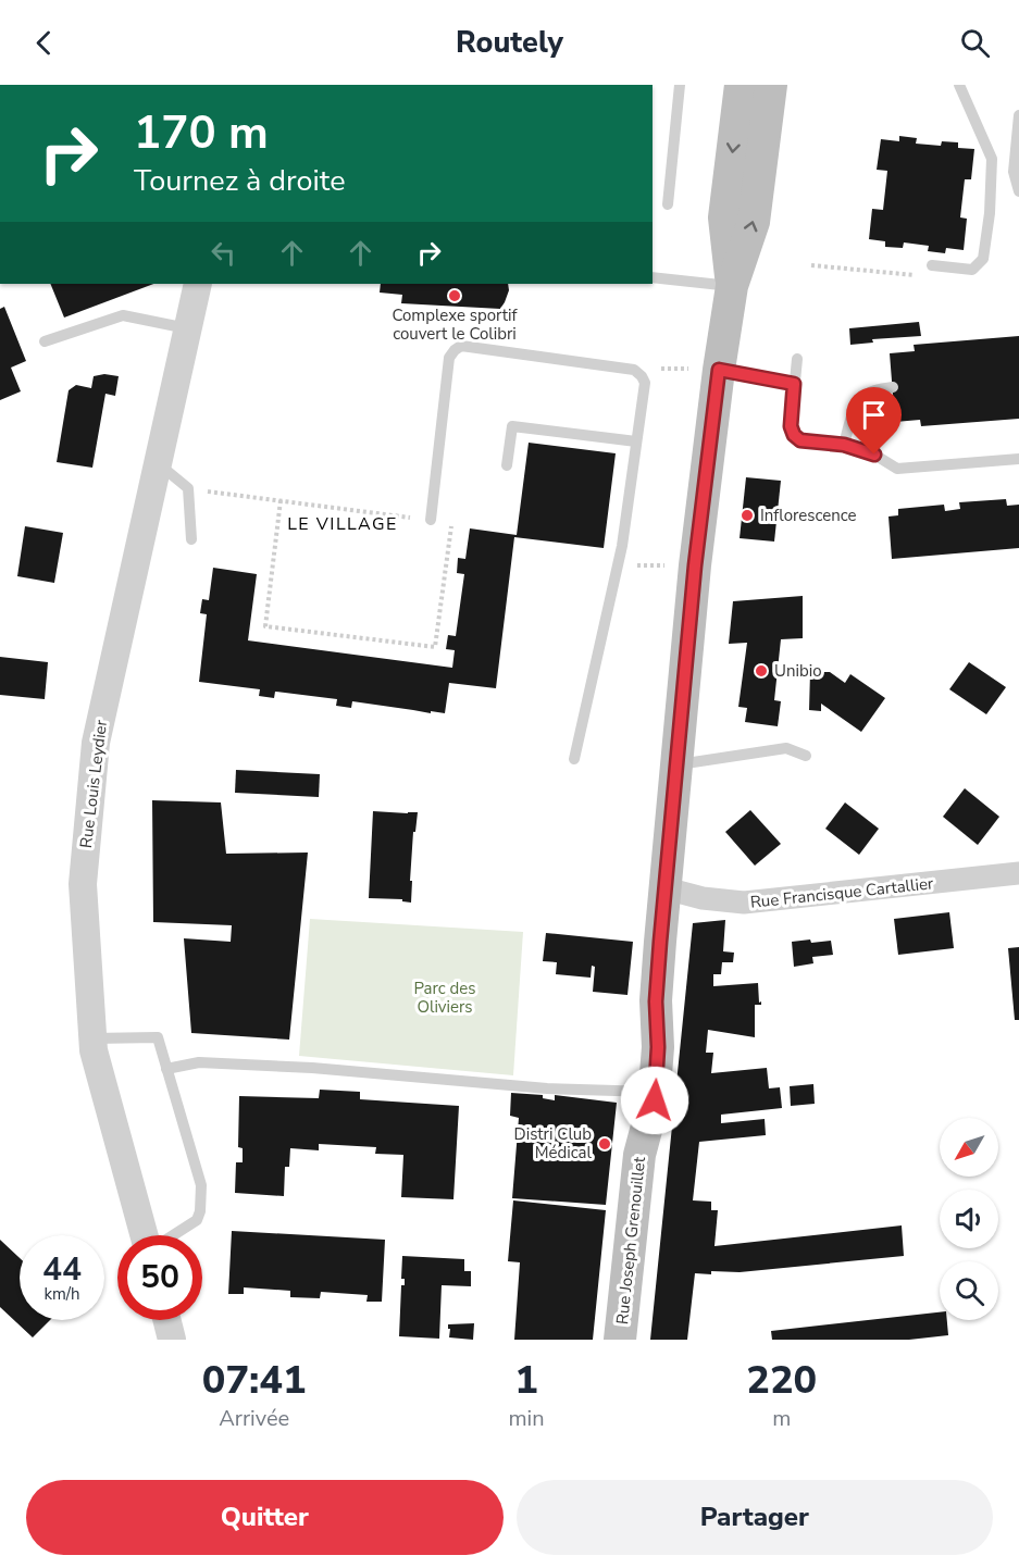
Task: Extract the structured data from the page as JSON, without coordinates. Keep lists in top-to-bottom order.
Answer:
{
  "streets": {
    "main road": ["Rue Joseph Grenouillet"],
    "street": ["Rue Louis Leydier", "Rue Francisque Cartallier"]
  },
  "crossings": [
    ["Rue Francisque Cartallier", "Rue Joseph Grenouillet"]
  ],
  "districts": ["LE VILLAGE"],
  "parks": ["Parc des Oliviers"],
  "places": [
    "Complexe sportif couvert le Colibri",
    "Inflorescence",
    "Unibio",
    "Distri Club Médical"
  ],
  "north": "bottom left",
  "page": {
    "header": "Routely",
    "turn": ["170 m", "Tournez à droite"],
    "speed": "44 km/h",
    "limit": "50",
    "eta": [
      "07:41",
      "Arrivée",
      "1",
      "min",
      "220",
      "m"
    ],
    "buttons": ["Quitter", "Partager"]
  }
}
